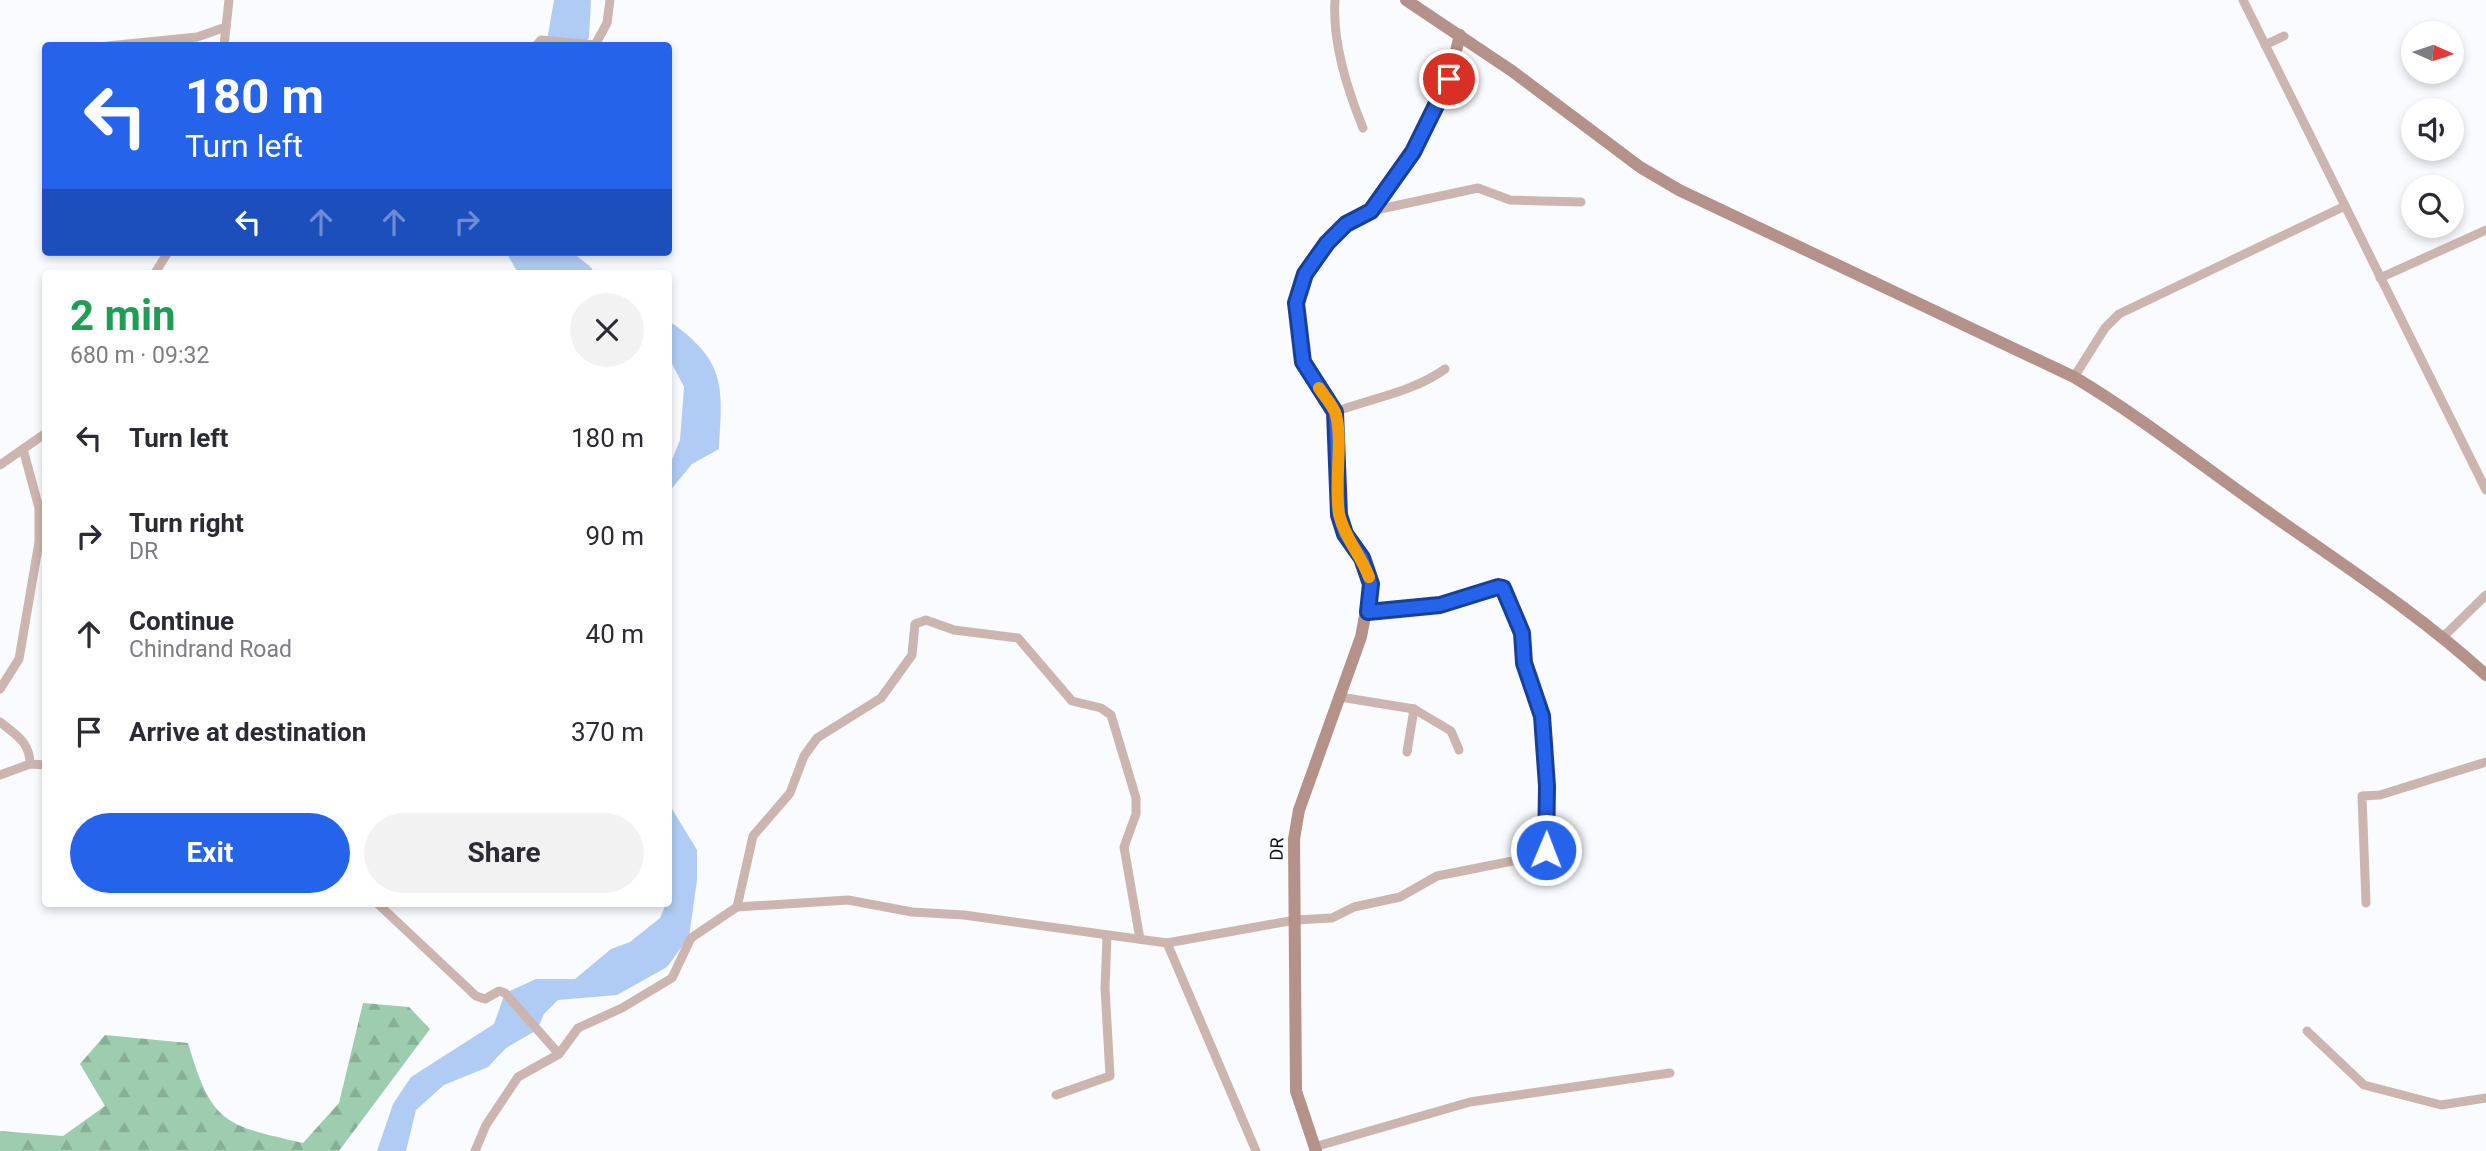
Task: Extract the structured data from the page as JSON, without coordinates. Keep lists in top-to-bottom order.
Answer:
{
  "streets": {
    "main road": ["DR"]
  },
  "north": "right",
  "page": {
    "turn": ["180 m", "Turn left"],
    "heading": ["2 min", "680 m · 09:32"],
    "list": [
      {
        "name": "Turn left",
        "value": "180 m"
      },
      {
        "name": "Turn right",
        "note": "DR",
        "value": "90 m"
      },
      {
        "name": "Continue",
        "note": "Chindrand Road",
        "value": "40 m"
      },
      {
        "name": "Arrive at destination",
        "value": "370 m"
      }
    ],
    "buttons": ["Exit", "Share"]
  }
}
